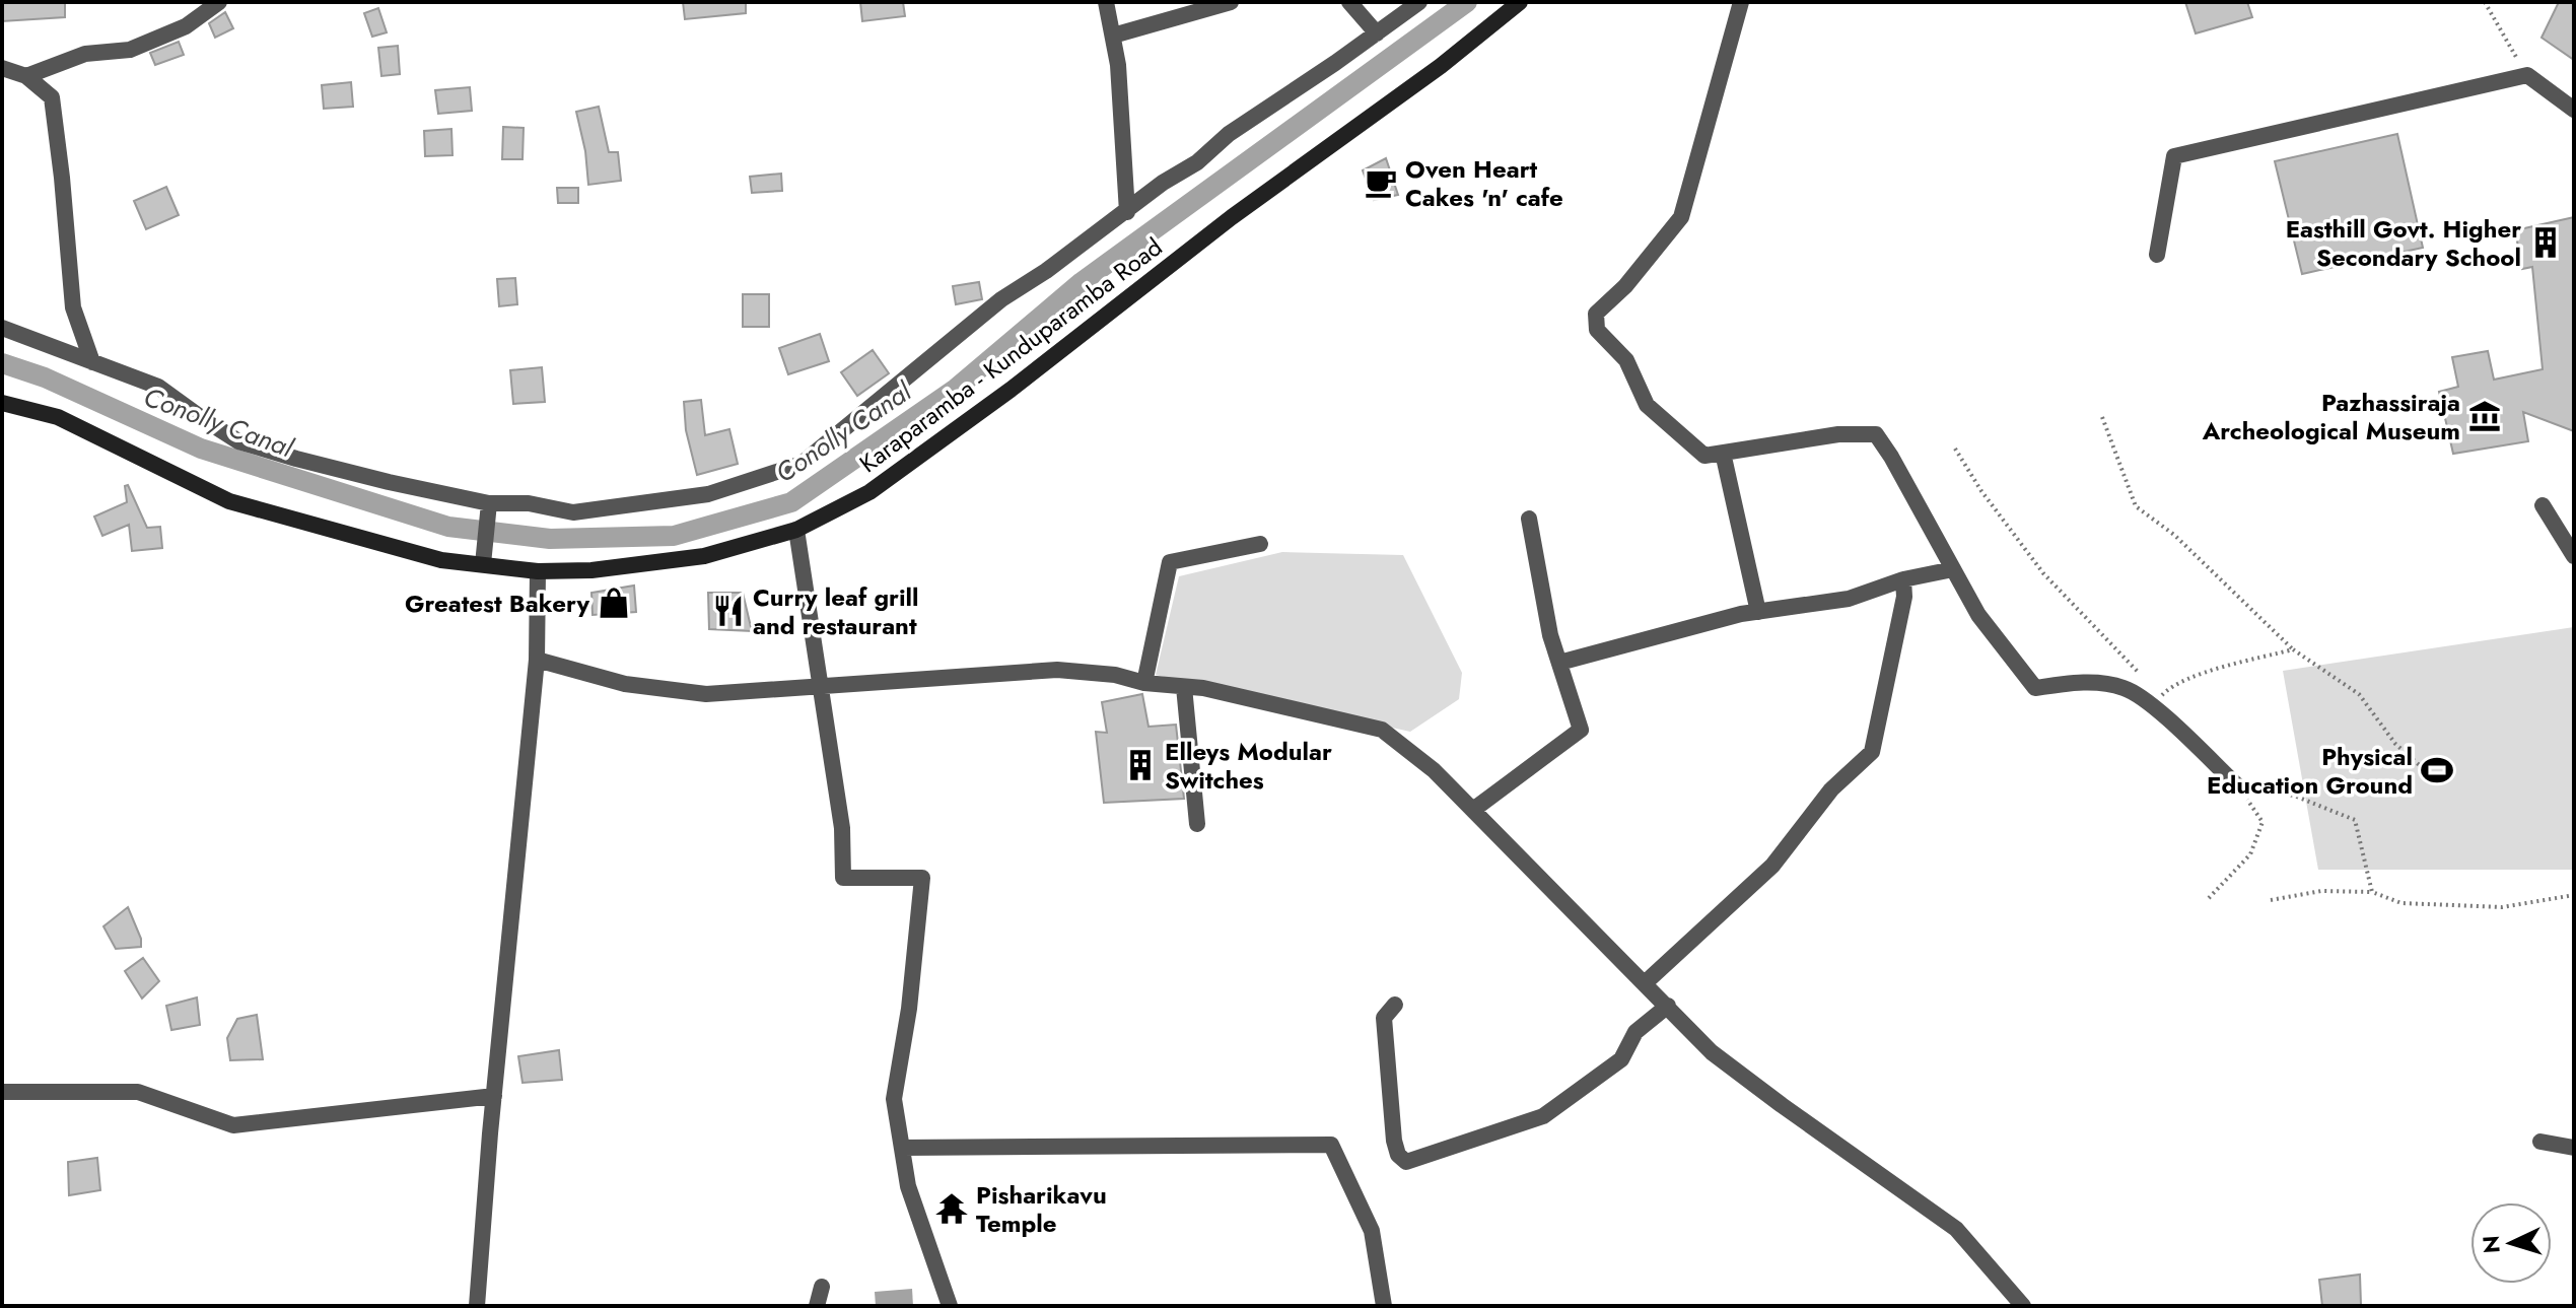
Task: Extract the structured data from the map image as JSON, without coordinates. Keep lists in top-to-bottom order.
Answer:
{
  "streets": {
    "main road": ["Karaparamba - Kunduparamba Road"]
  },
  "water": ["Conolly Canal"],
  "places": {
    "cafe": ["Oven Heart Cakes 'n' cafe"],
    "building": ["Easthill Govt. Higher Secondary School", "Elleys Modular Switches"],
    "museum": ["Pazhassiraja Archeological Museum"],
    "shop": ["Greatest Bakery"],
    "restaurant": ["Curry leaf grill and restaurant"],
    "sports": ["Physical Education Ground"],
    "temple": ["Pisharikavu Temple"]
  },
  "north": "left"
}
